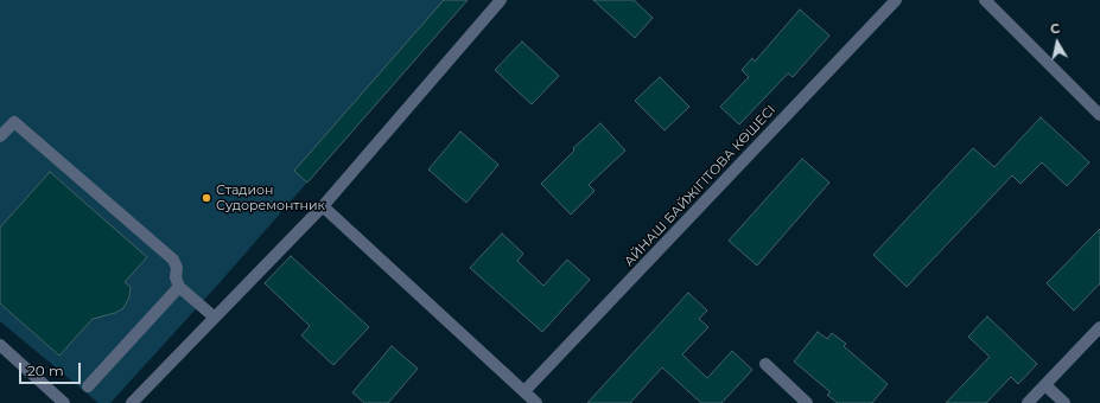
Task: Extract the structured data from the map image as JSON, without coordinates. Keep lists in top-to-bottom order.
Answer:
{
  "streets": {
    "street": ["АЙНАШ БАЙЖІГІТОВА КӨШЕСІ"]
  },
  "places": ["Стадион Судоремонтник"],
  "scale_bar": "20 m",
  "north": "top"
}
